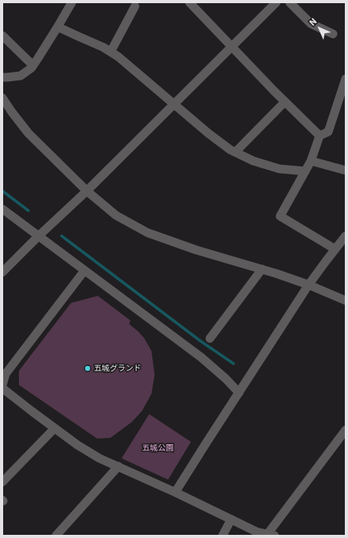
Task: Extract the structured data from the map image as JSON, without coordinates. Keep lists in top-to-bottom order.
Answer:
{
  "parks": ["五城公園"],
  "places": ["五城グランド"],
  "north": "top left"
}
